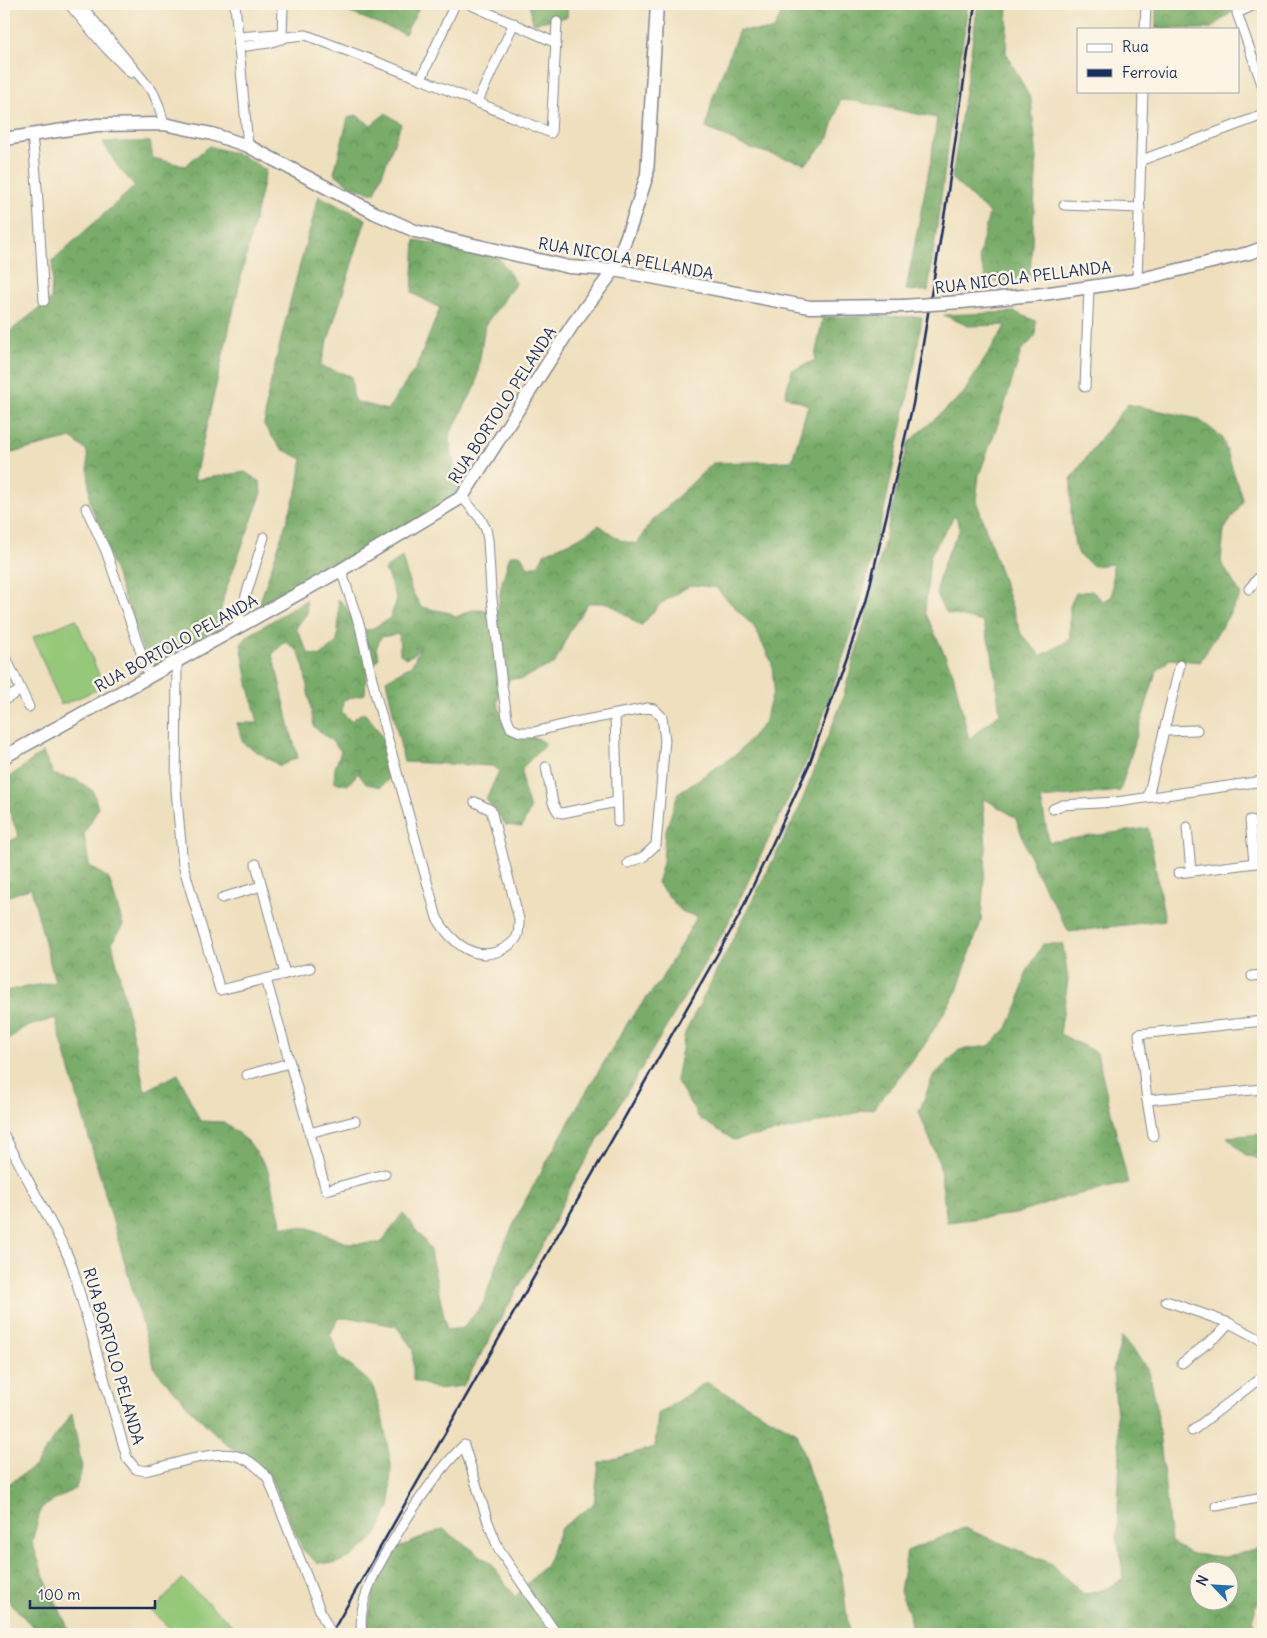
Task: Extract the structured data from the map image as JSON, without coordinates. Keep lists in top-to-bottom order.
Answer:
{
  "streets": {
    "main road": ["RUA NICOLA PELLANDA", "RUA BORTOLO PELANDA"]
  },
  "crossings": [
    ["RUA NICOLA PELLANDA", "RUA BORTOLO PELANDA"]
  ],
  "legend": ["Rua", "Ferrovia"],
  "scale_bar": "100 m",
  "north": "top left"
}
